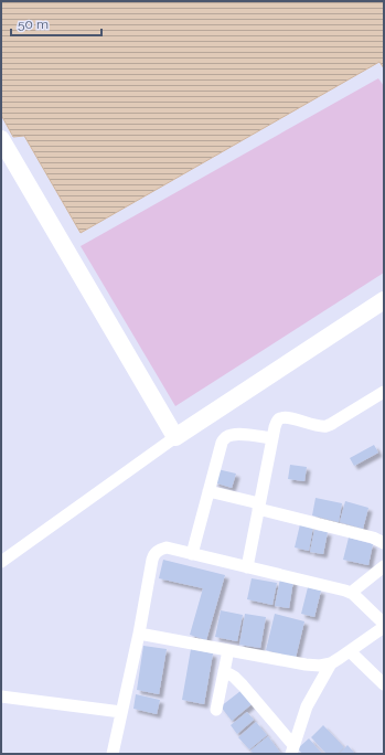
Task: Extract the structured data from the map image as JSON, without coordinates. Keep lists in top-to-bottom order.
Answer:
{
  "scale_bar": "50 m"
}
